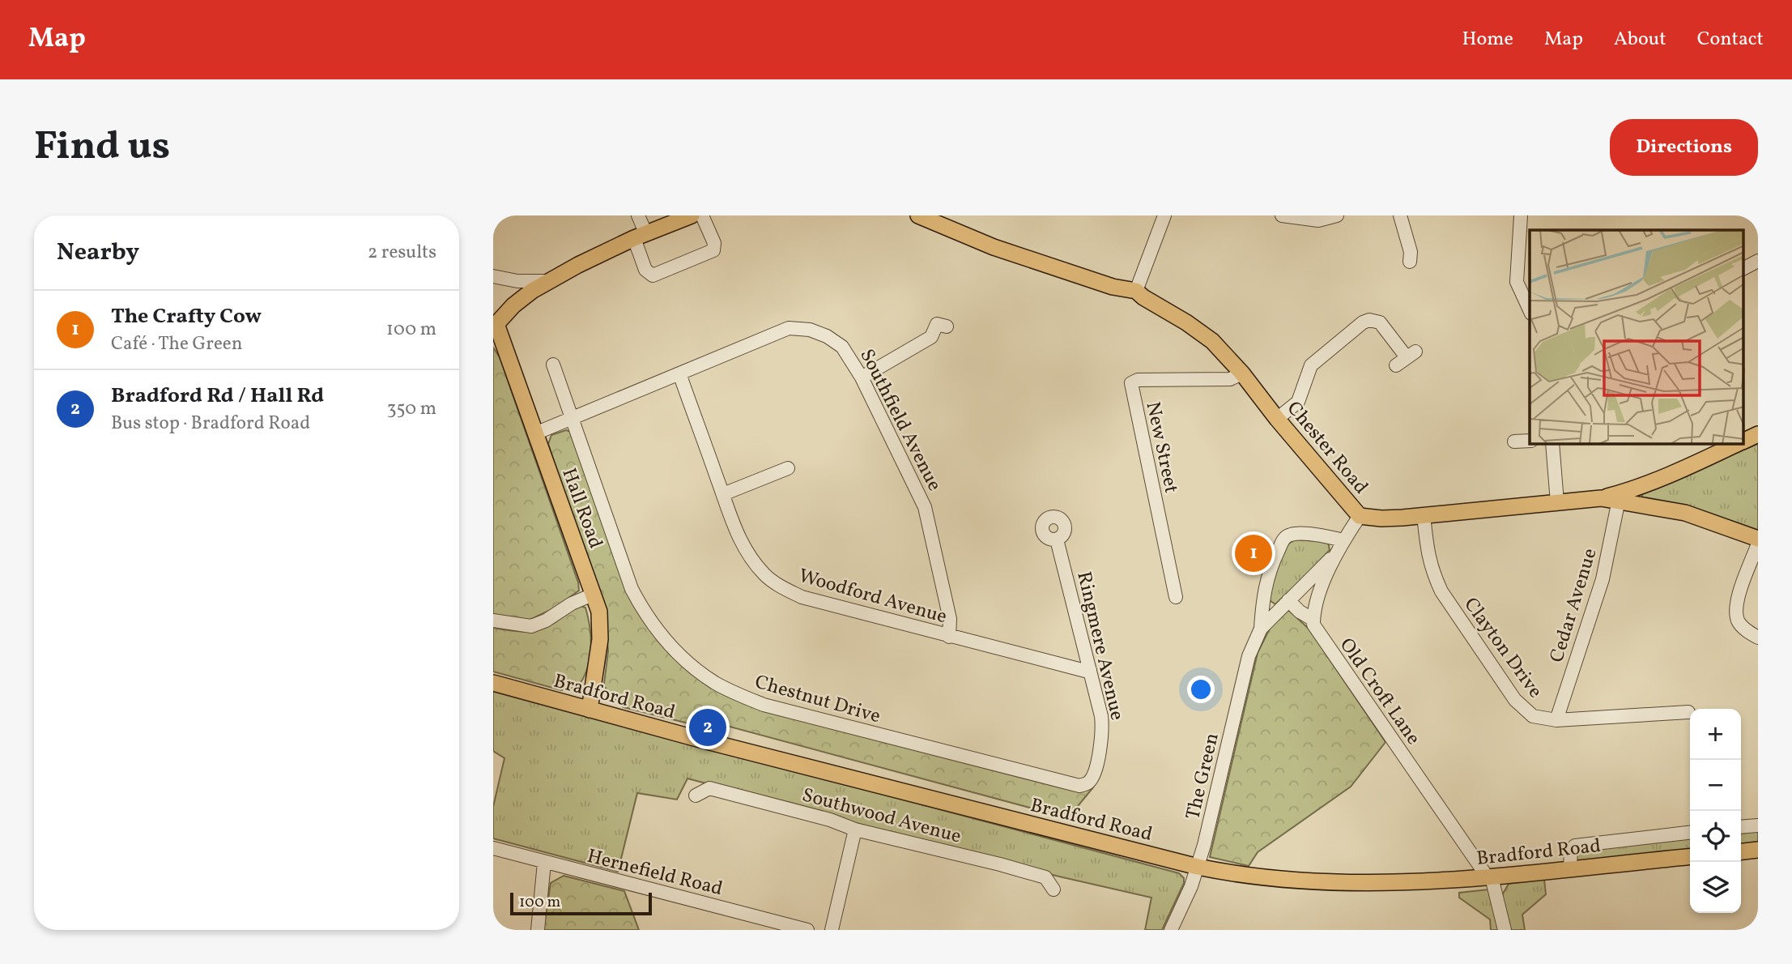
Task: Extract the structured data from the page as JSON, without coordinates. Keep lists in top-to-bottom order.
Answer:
{
  "streets": {
    "main road": ["Chester Road", "Hall Road", "Bradford Road"],
    "street": [
      "Southfield Avenue",
      "New Street",
      "Woodford Avenue",
      "Cedar Avenue",
      "Ringmere Avenue",
      "Clayton Drive",
      "Old Croft Lane",
      "Chestnut Drive",
      "The Green",
      "Southwood Avenue",
      "Hernefield Road"
    ]
  },
  "crossings": [
    ["Southfield Avenue", "Hall Road"],
    ["Southfield Avenue", "Woodford Avenue"],
    ["Southfield Avenue", "Chestnut Drive"],
    ["New Street", "Chester Road"],
    ["Chester Road", "Cedar Avenue"],
    ["Chester Road", "Clayton Drive"],
    ["Hall Road", "Bradford Road"],
    ["Woodford Avenue", "Ringmere Avenue"],
    ["Cedar Avenue", "Clayton Drive"],
    ["Ringmere Avenue", "Chestnut Drive"],
    ["Old Croft Lane", "Bradford Road"],
    ["Bradford Road", "The Green"]
  ],
  "scale_bar": "100 m",
  "page": {
    "header": "Map",
    "nav": [
      "Home",
      "Map",
      "About",
      "Contact"
    ],
    "buttons": "Directions",
    "title": "Find us",
    "heading": ["Nearby", "2 results"],
    "list": [
      {
        "mark": "1",
        "name": "The Crafty Cow",
        "note": "Café · The Green",
        "value": "100 m"
      },
      {
        "mark": "2",
        "name": "Bradford Rd / Hall Rd",
        "note": "Bus stop · Bradford Road",
        "value": "350 m"
      }
    ],
    "pins": ["1", "2"],
    "map_buttons": ["+", "−"],
    "scale": "100 m"
  }
}
